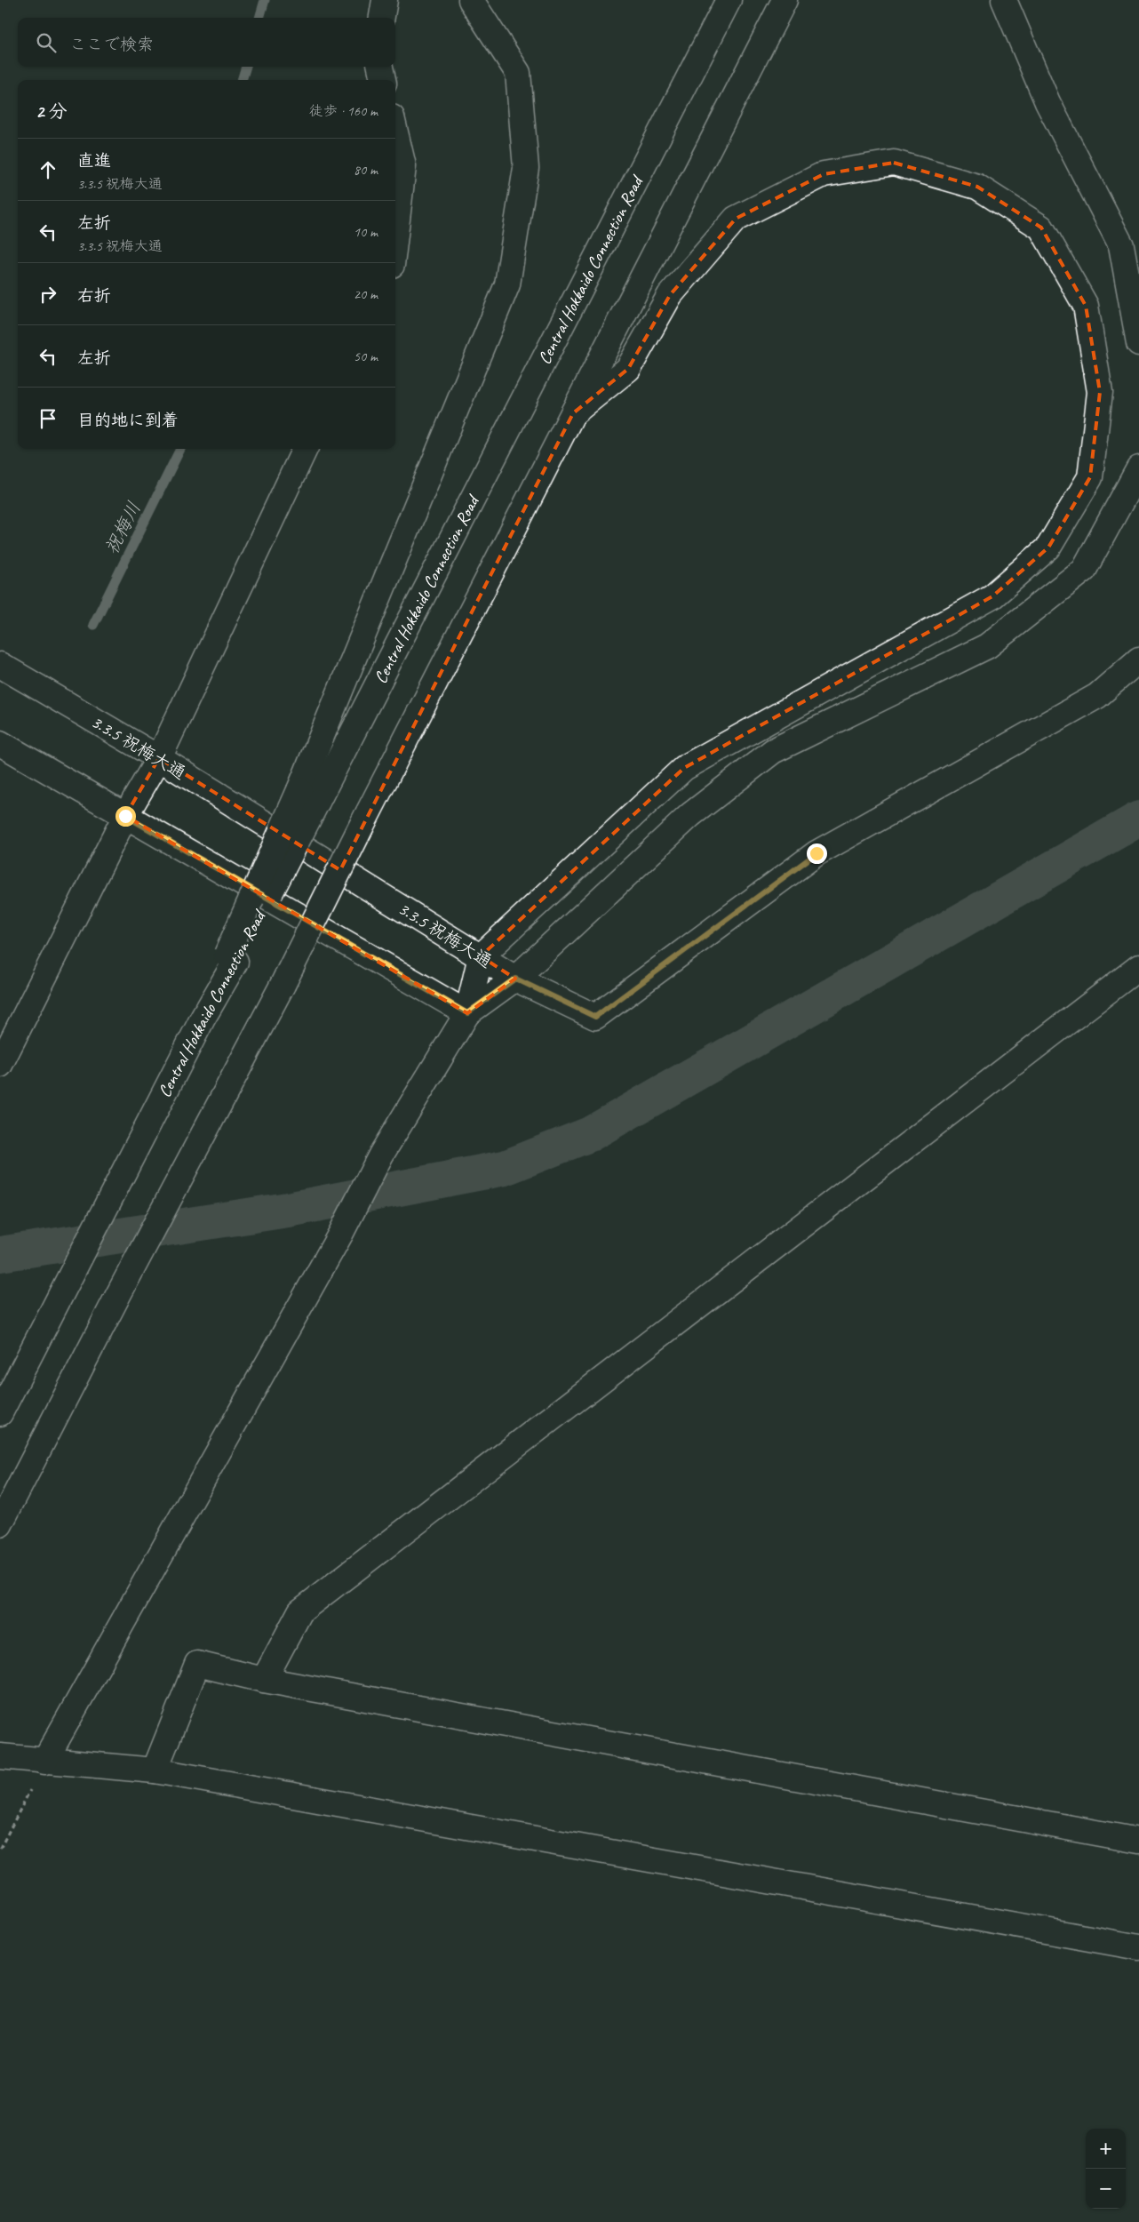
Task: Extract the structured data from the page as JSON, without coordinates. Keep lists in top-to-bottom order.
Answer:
{
  "streets": {
    "main road": ["Central Hokkaido Connection Road", "3.3.5 祝梅大通"]
  },
  "water": ["祝梅川"],
  "page": {
    "search": "ここで検索",
    "heading": ["2 分", "徒歩 · 160 m"],
    "list": [
      ["直進", "3.3.5 祝梅大通", "80 m"],
      ["左折", "3.3.5 祝梅大通", "10 m"],
      ["右折", "20 m"],
      ["左折", "50 m"],
      "目的地に到着"
    ],
    "map_buttons": ["+", "−"]
  }
}
